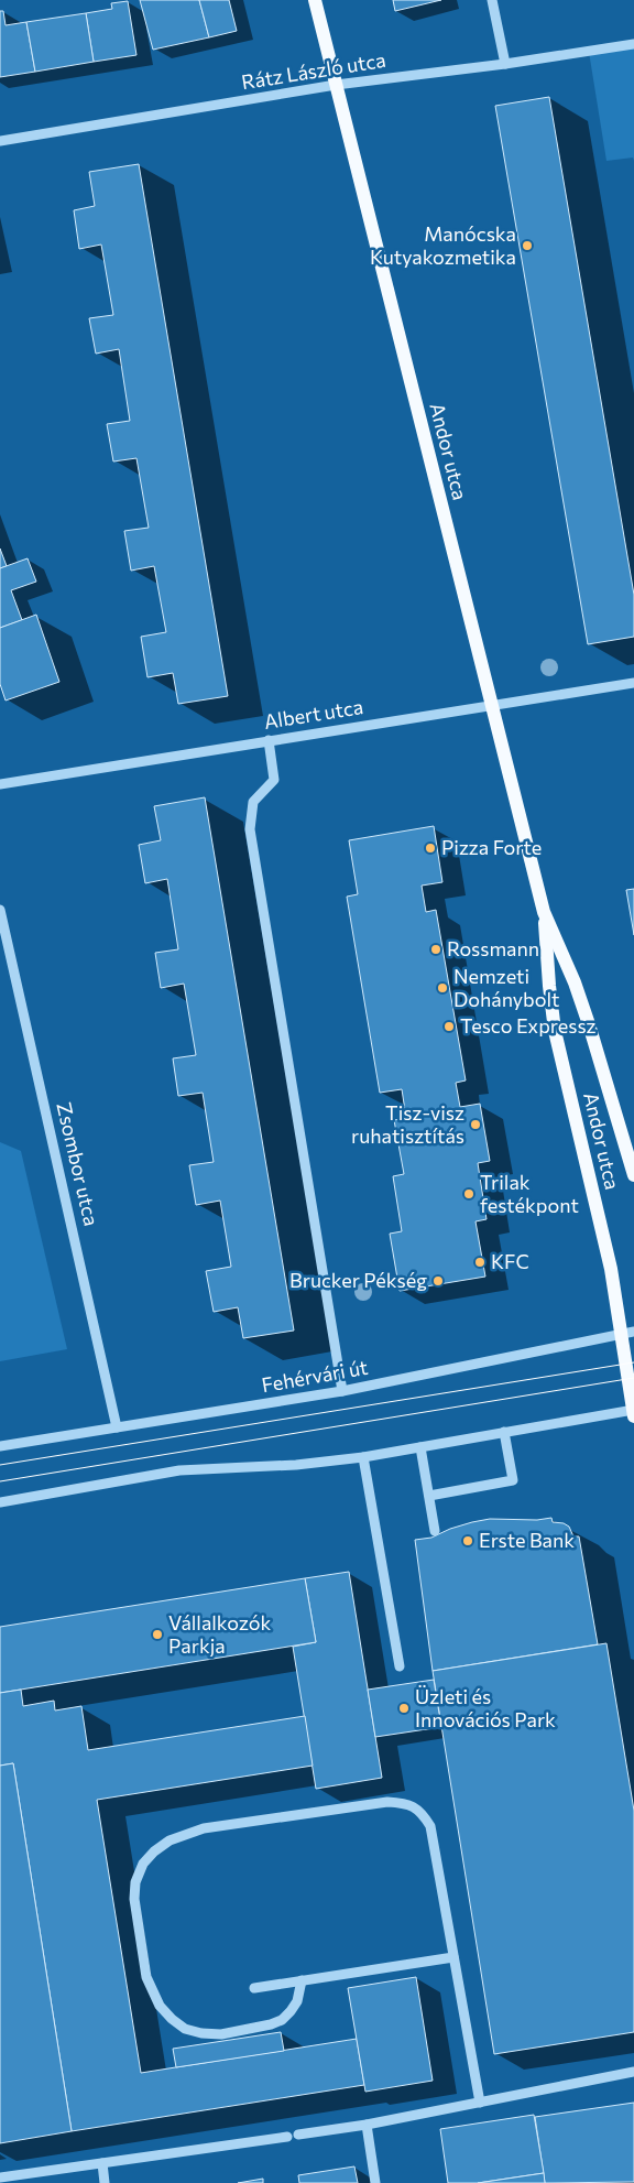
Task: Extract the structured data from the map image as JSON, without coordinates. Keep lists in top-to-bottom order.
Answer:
{
  "streets": {
    "main road": ["Andor utca"],
    "street": [
      "Rátz László utca",
      "Albert utca",
      "Zsombor utca",
      "Fehérvári út"
    ]
  },
  "crossings": [
    ["Rátz László utca", "Andor utca"],
    ["Andor utca", "Albert utca"],
    ["Andor utca", "Fehérvári út"],
    ["Zsombor utca", "Fehérvári út"]
  ],
  "places": [
    "Manócska Kutyakozmetika",
    "Pizza Forte",
    "Rossmann",
    "Nemzeti Dohánybolt",
    "Tesco Expressz",
    "Tisz-visz ruhatisztítás",
    "Trilak festékpont",
    "KFC",
    "Brucker Pékség",
    "Erste Bank",
    "Vállalkozók Parkja",
    "Üzleti és Innovációs Park"
  ]
}
